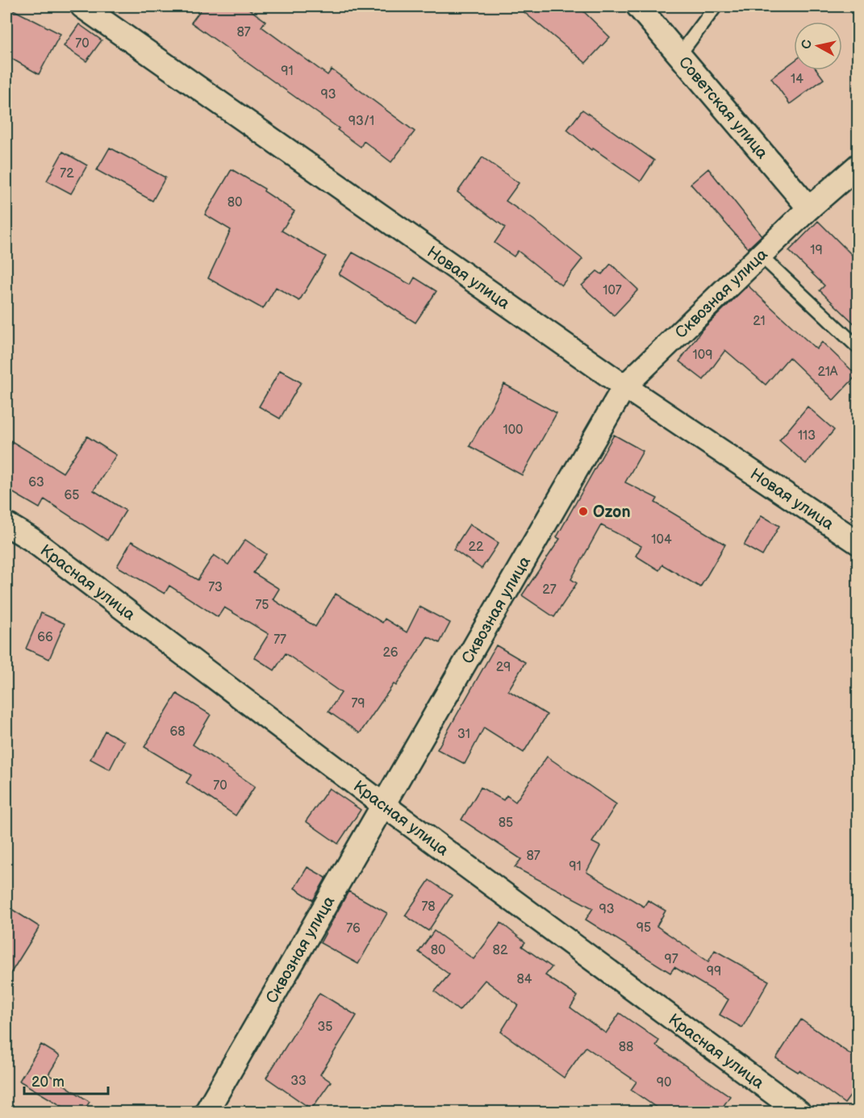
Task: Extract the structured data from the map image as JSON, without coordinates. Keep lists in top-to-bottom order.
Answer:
{
  "streets": {
    "street": [
      "Советская улица",
      "Новая улица",
      "Сквозная улица",
      "Красная улица"
    ]
  },
  "crossings": [
    ["Советская улица", "Сквозная улица"],
    ["Новая улица", "Сквозная улица"],
    ["Сквозная улица", "Красная улица"]
  ],
  "places": ["Ozon"],
  "house_numbers": [
    "87",
    "70",
    "91",
    "14",
    "93",
    "93/1",
    "72",
    "80",
    "19",
    "107",
    "21",
    "109",
    "21А",
    "100",
    "113",
    "63",
    "65",
    "104",
    "22",
    "73",
    "27",
    "75",
    "66",
    "77",
    "26",
    "29",
    "79",
    "68",
    "31",
    "70",
    "85",
    "87",
    "91",
    "78",
    "93",
    "95",
    "76",
    "80",
    "82",
    "97",
    "99",
    "84",
    "35",
    "88",
    "33",
    "90"
  ],
  "scale_bar": "20 m",
  "north": "left"
}
